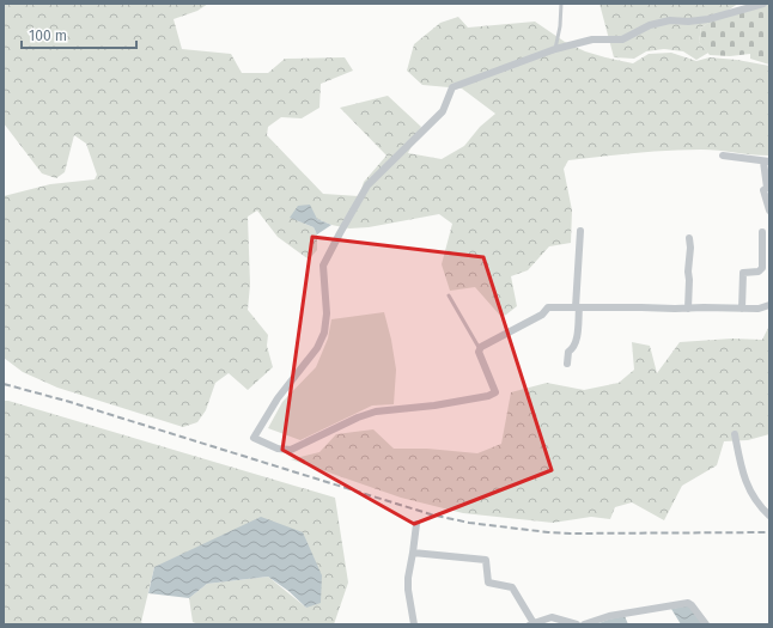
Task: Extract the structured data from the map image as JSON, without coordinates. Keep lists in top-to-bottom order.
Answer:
{
  "scale_bar": "100 m"
}
